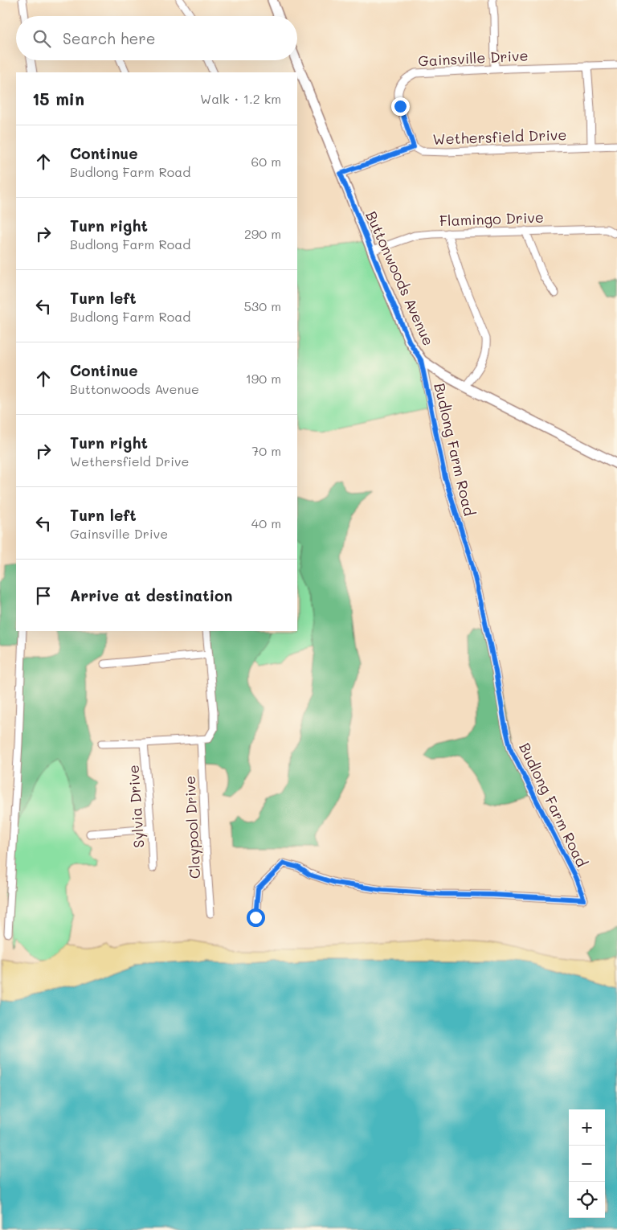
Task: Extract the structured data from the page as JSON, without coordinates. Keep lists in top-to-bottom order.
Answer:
{
  "streets": {
    "street": [
      "Gainsville Drive",
      "Wethersfield Drive",
      "Flamingo Drive",
      "Buttonwoods Avenue",
      "Budlong Farm Road",
      "Sylvia Drive",
      "Claypool Drive"
    ]
  },
  "crossings": [
    ["Gainsville Drive", "Wethersfield Drive"],
    ["Wethersfield Drive", "Buttonwoods Avenue"],
    ["Flamingo Drive", "Buttonwoods Avenue"],
    ["Buttonwoods Avenue", "Budlong Farm Road"]
  ],
  "page": {
    "search": "Search here",
    "heading": ["15 min", "Walk · 1.2 km"],
    "list": [
      ["Continue", "Budlong Farm Road", "60 m"],
      ["Turn right", "Budlong Farm Road", "290 m"],
      ["Turn left", "Budlong Farm Road", "530 m"],
      ["Continue", "Buttonwoods Avenue", "190 m"],
      ["Turn right", "Wethersfield Drive", "70 m"],
      ["Turn left", "Gainsville Drive", "40 m"],
      "Arrive at destination"
    ],
    "map_buttons": ["+", "−"]
  }
}
